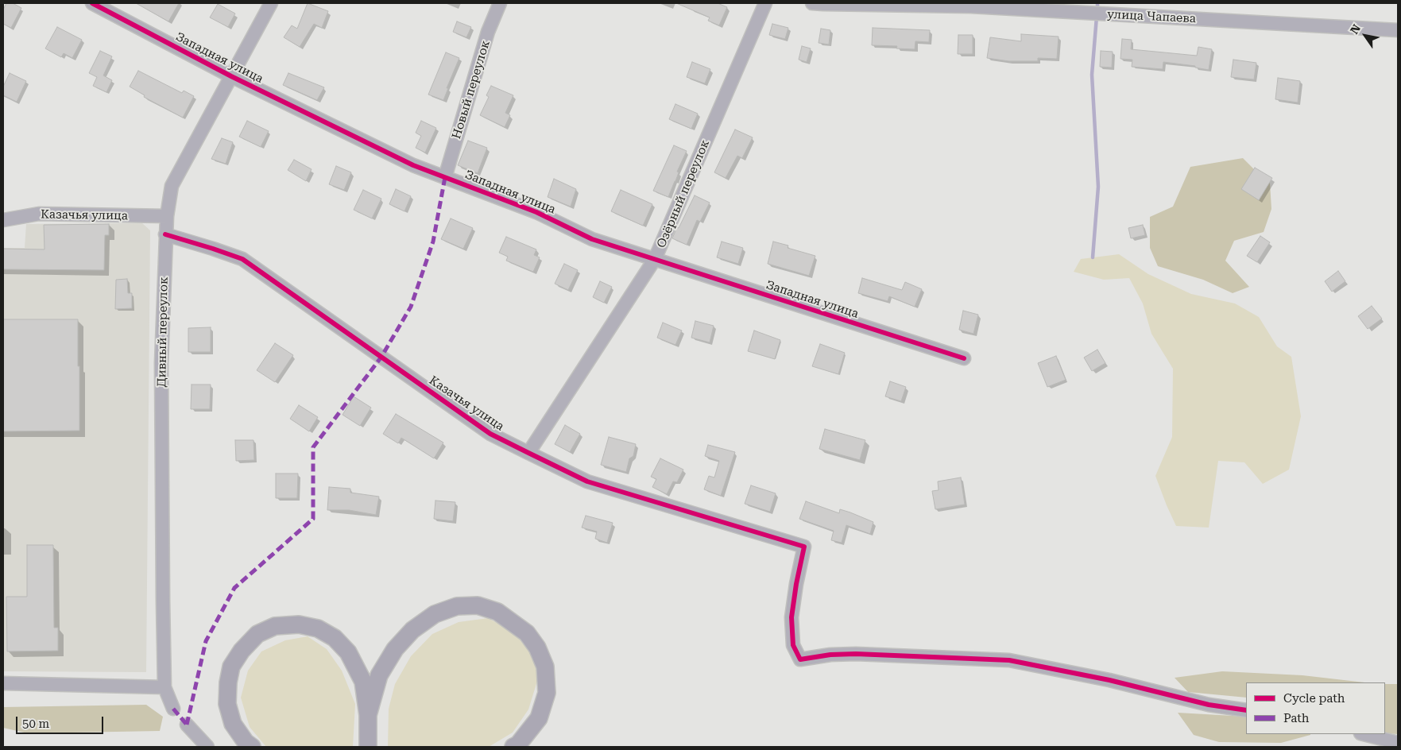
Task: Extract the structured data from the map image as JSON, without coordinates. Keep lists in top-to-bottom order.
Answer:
{
  "streets": {
    "street": [
      "улица Чапаева",
      "Западная улица",
      "Новый переулок",
      "Озёрный переулок",
      "Казачья улица",
      "Дивный переулок"
    ]
  },
  "crossings": [
    ["Западная улица", "Новый переулок"],
    ["Западная улица", "Озёрный переулок"],
    ["Западная улица", "Дивный переулок"],
    ["Озёрный переулок", "Казачья улица"],
    ["Казачья улица", "Дивный переулок"]
  ],
  "legend": ["Cycle path", "Path"],
  "scale_bar": "50 m",
  "north": "top left"
}
